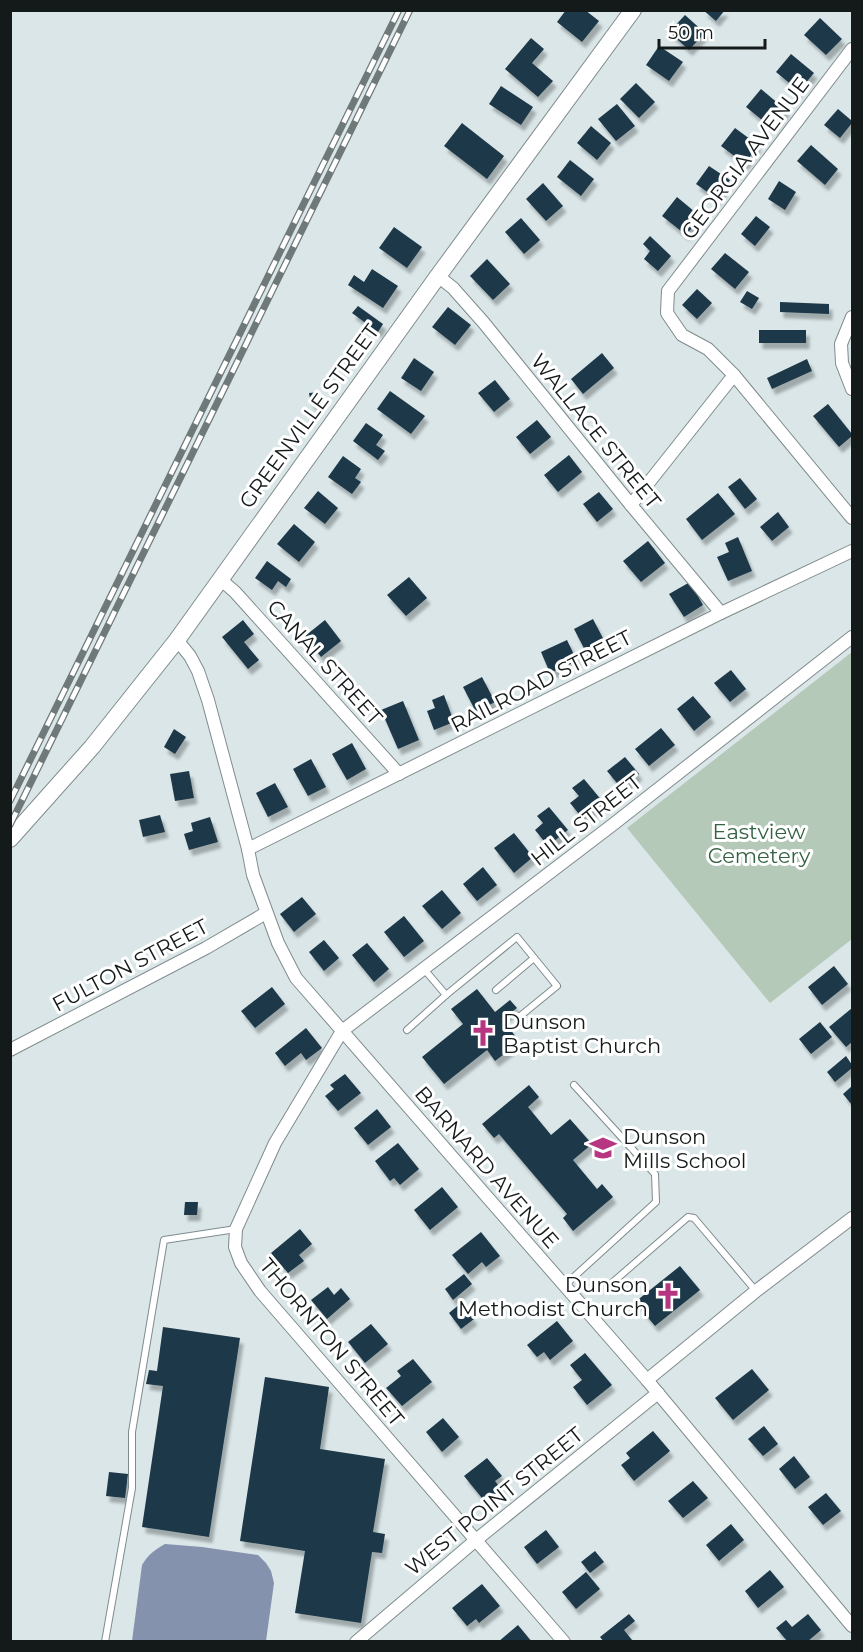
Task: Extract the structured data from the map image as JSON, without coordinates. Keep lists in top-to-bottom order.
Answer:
{
  "streets": {
    "street": [
      "GEORGIA AVENUE",
      "GREENVILLE STREET",
      "WALLACE STREET",
      "CANAL STREET",
      "RAILROAD STREET",
      "HILL STREET",
      "FULTON STREET",
      "BARNARD AVENUE",
      "THORNTON STREET",
      "WEST POINT STREET"
    ]
  },
  "crossings": [
    ["GREENVILLE STREET", "WALLACE STREET"],
    ["GREENVILLE STREET", "CANAL STREET"],
    ["GREENVILLE STREET", "BARNARD AVENUE"],
    ["WALLACE STREET", "RAILROAD STREET"],
    ["CANAL STREET", "RAILROAD STREET"],
    ["RAILROAD STREET", "BARNARD AVENUE"],
    ["HILL STREET", "BARNARD AVENUE"],
    ["FULTON STREET", "BARNARD AVENUE"],
    ["BARNARD AVENUE", "WEST POINT STREET"],
    ["THORNTON STREET", "WEST POINT STREET"]
  ],
  "parks": ["Eastview Cemetery"],
  "places": {
    "church": ["Dunson Baptist Church", "Dunson Methodist Church"],
    "school or university": ["Dunson Mills School"]
  },
  "scale_bar": "50 m"
}
